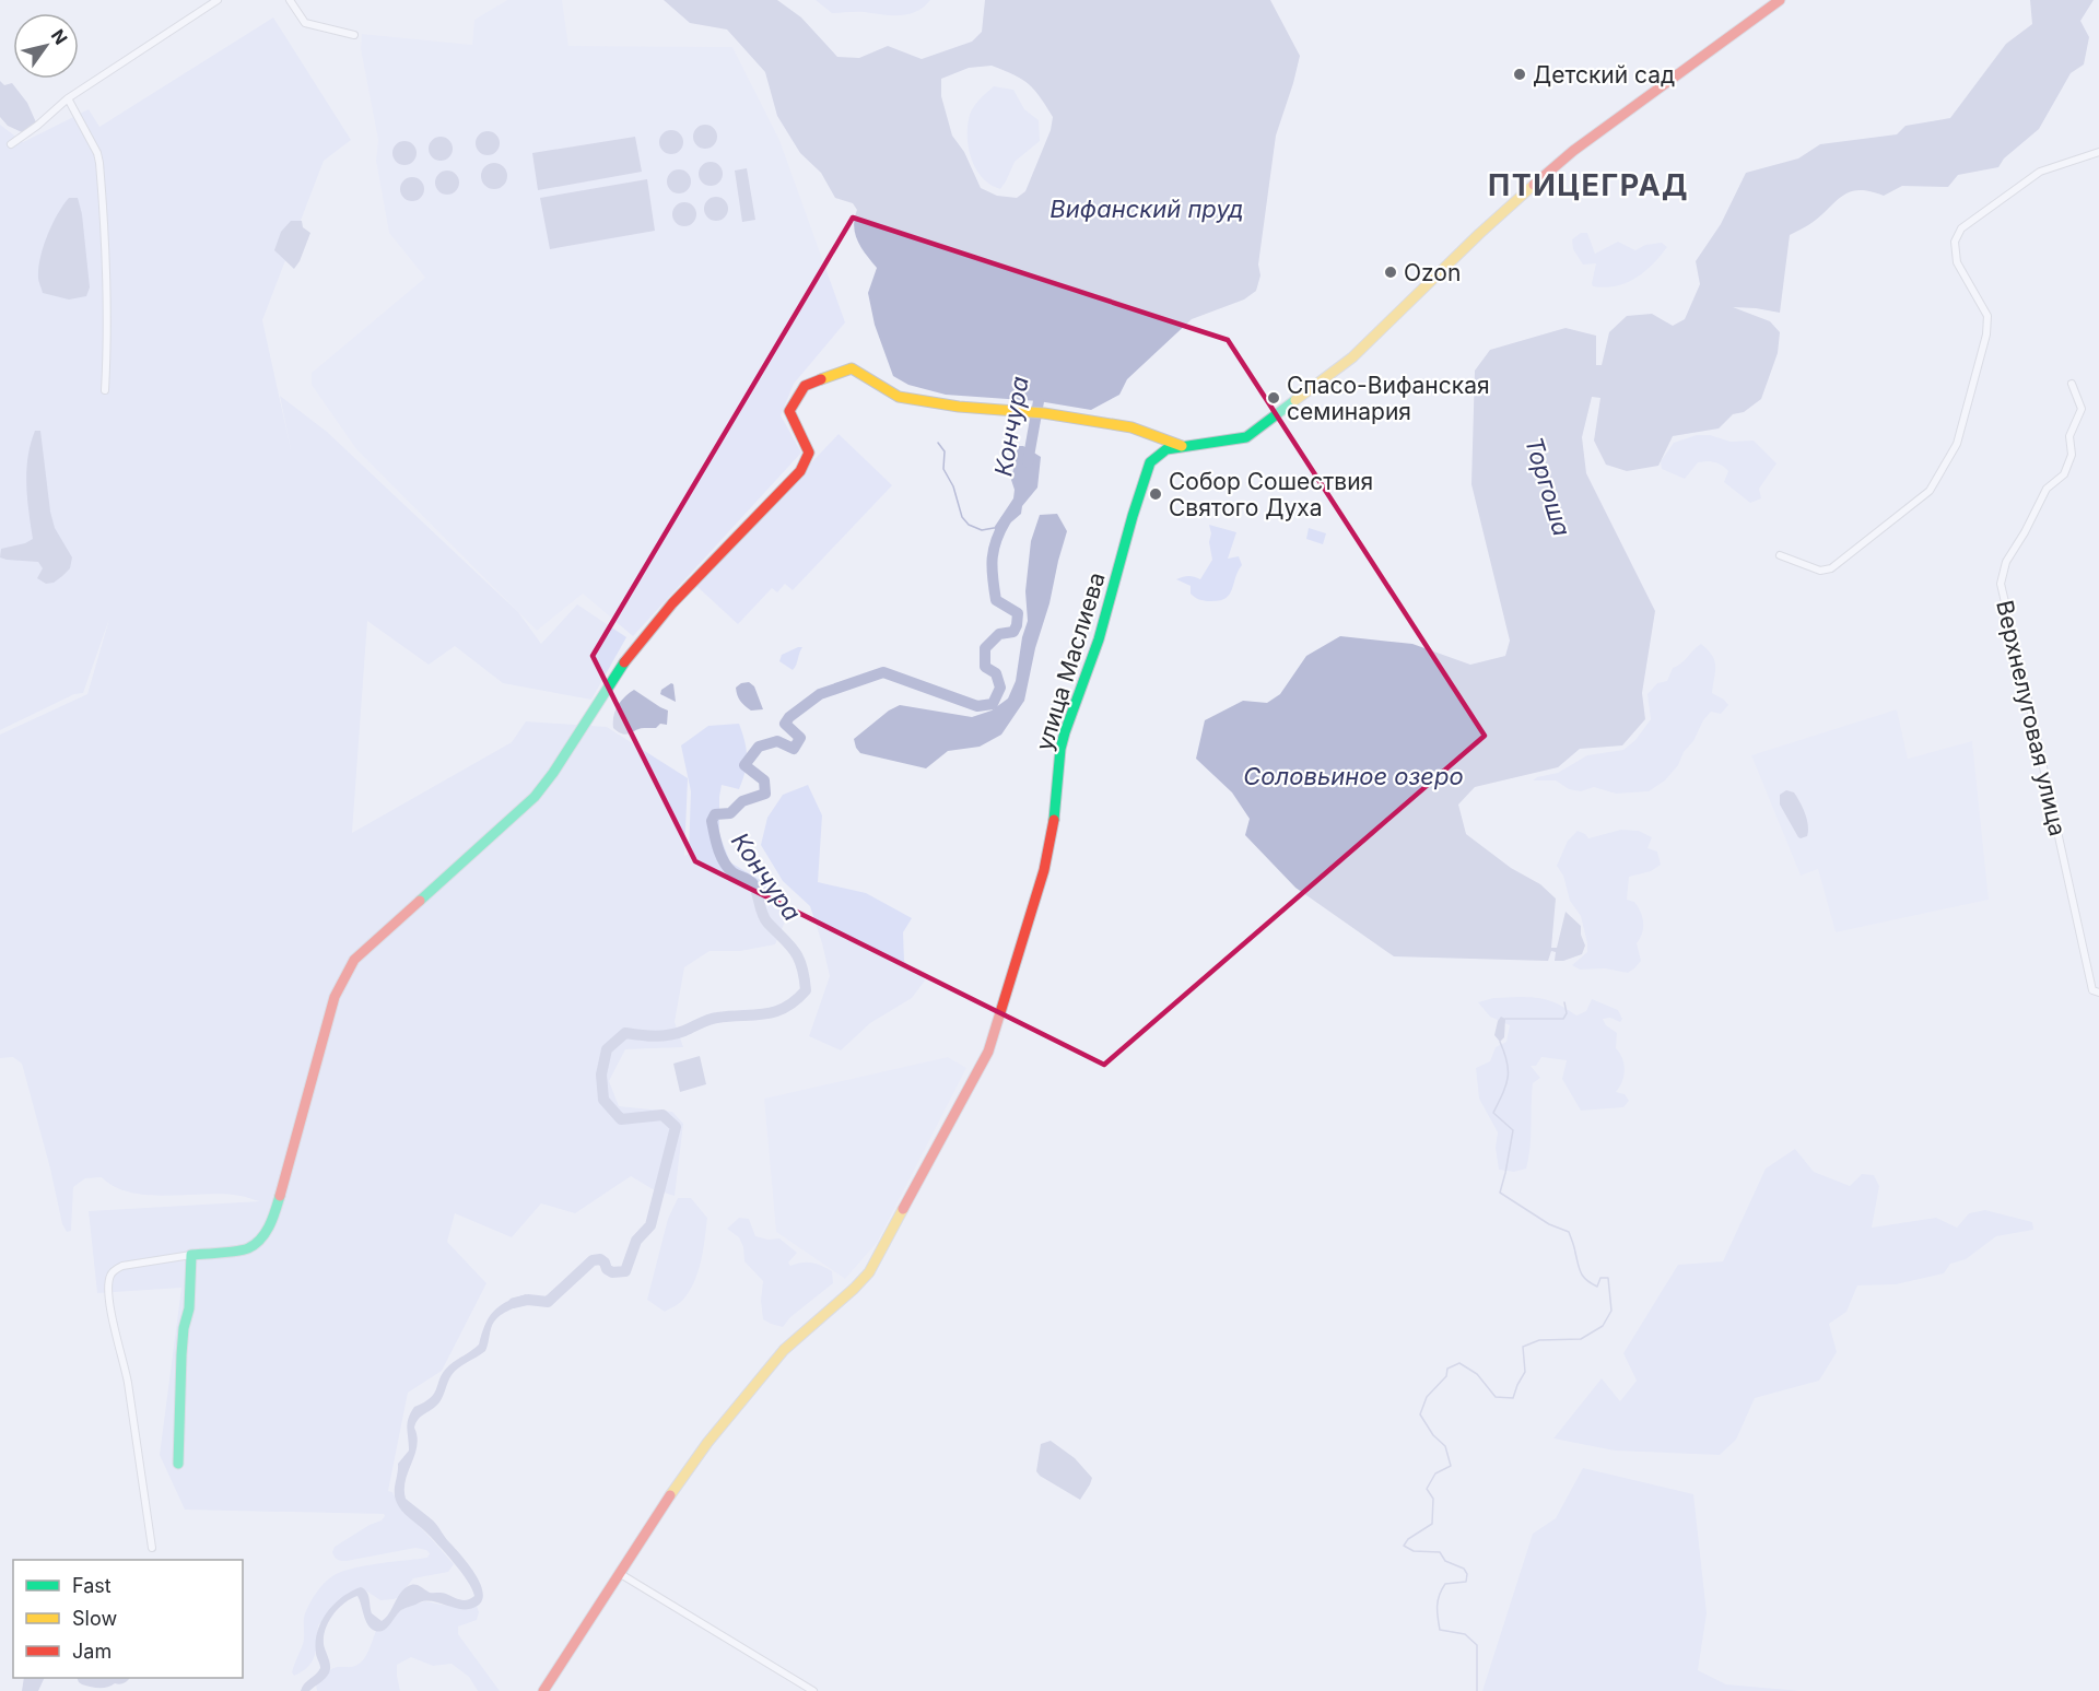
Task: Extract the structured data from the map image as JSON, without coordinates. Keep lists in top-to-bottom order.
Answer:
{
  "streets": {
    "street": ["улица Маслиева", "Верхнелуговая улица"]
  },
  "districts": ["ПТИЦЕГРАД"],
  "water": [
    "Вифанский пруд",
    "Кончура",
    "Торгоша",
    "Соловьиное озеро"
  ],
  "places": [
    "Детский сад",
    "Ozon",
    "Спасо-Вифанская семинария",
    "Собор Сошествия Святого Духа"
  ],
  "legend": ["Fast", "Slow", "Jam"],
  "north": "top right"
}
